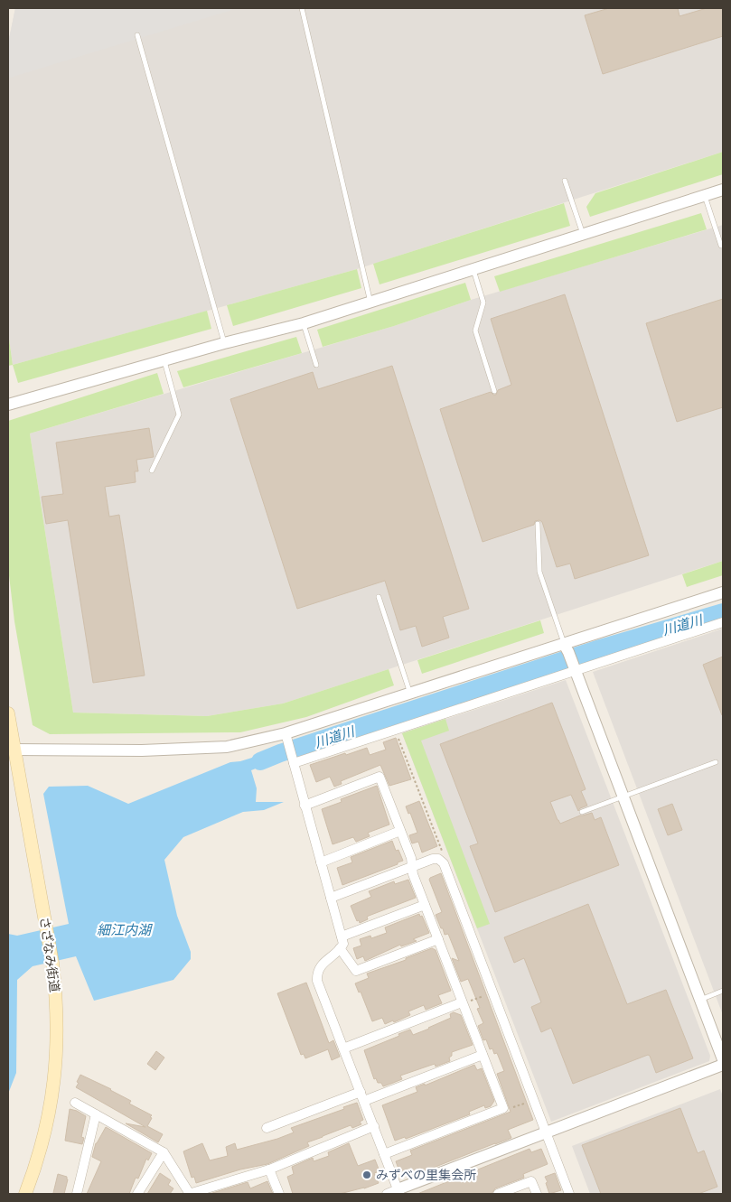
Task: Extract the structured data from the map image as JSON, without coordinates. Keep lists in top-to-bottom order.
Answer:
{
  "streets": {
    "main road": ["さざなみ街道"]
  },
  "water": ["川道川", "細江内湖"],
  "places": ["みずべの里集会所"]
}
